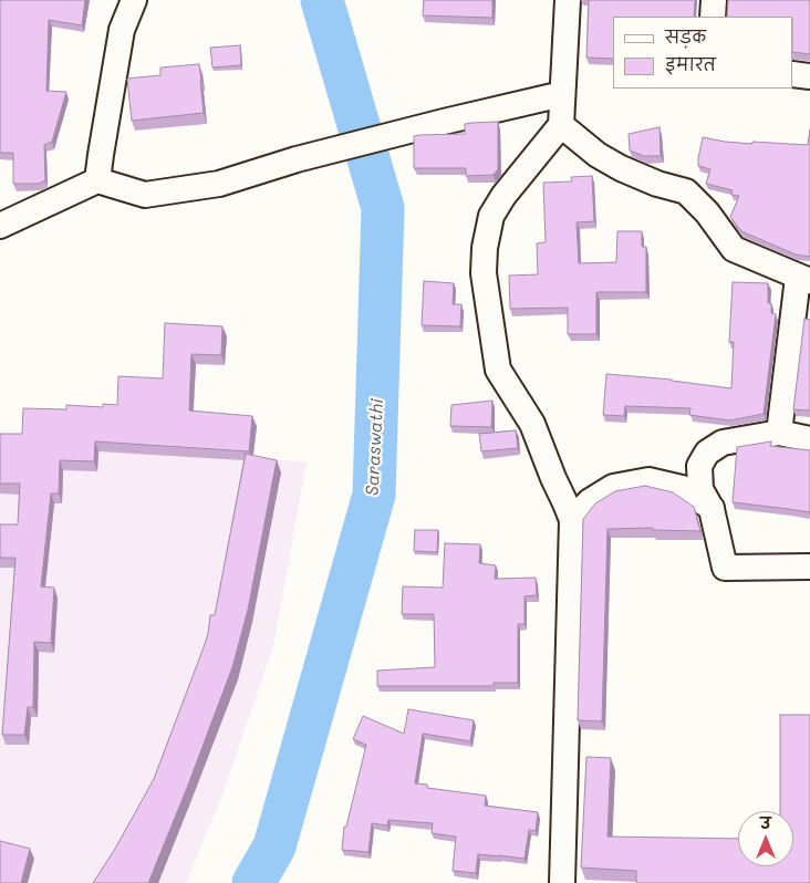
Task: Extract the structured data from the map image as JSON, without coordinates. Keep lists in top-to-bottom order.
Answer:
{
  "water": ["Saraswathi"],
  "legend": ["सड़क", "इमारत"],
  "north": "top"
}
